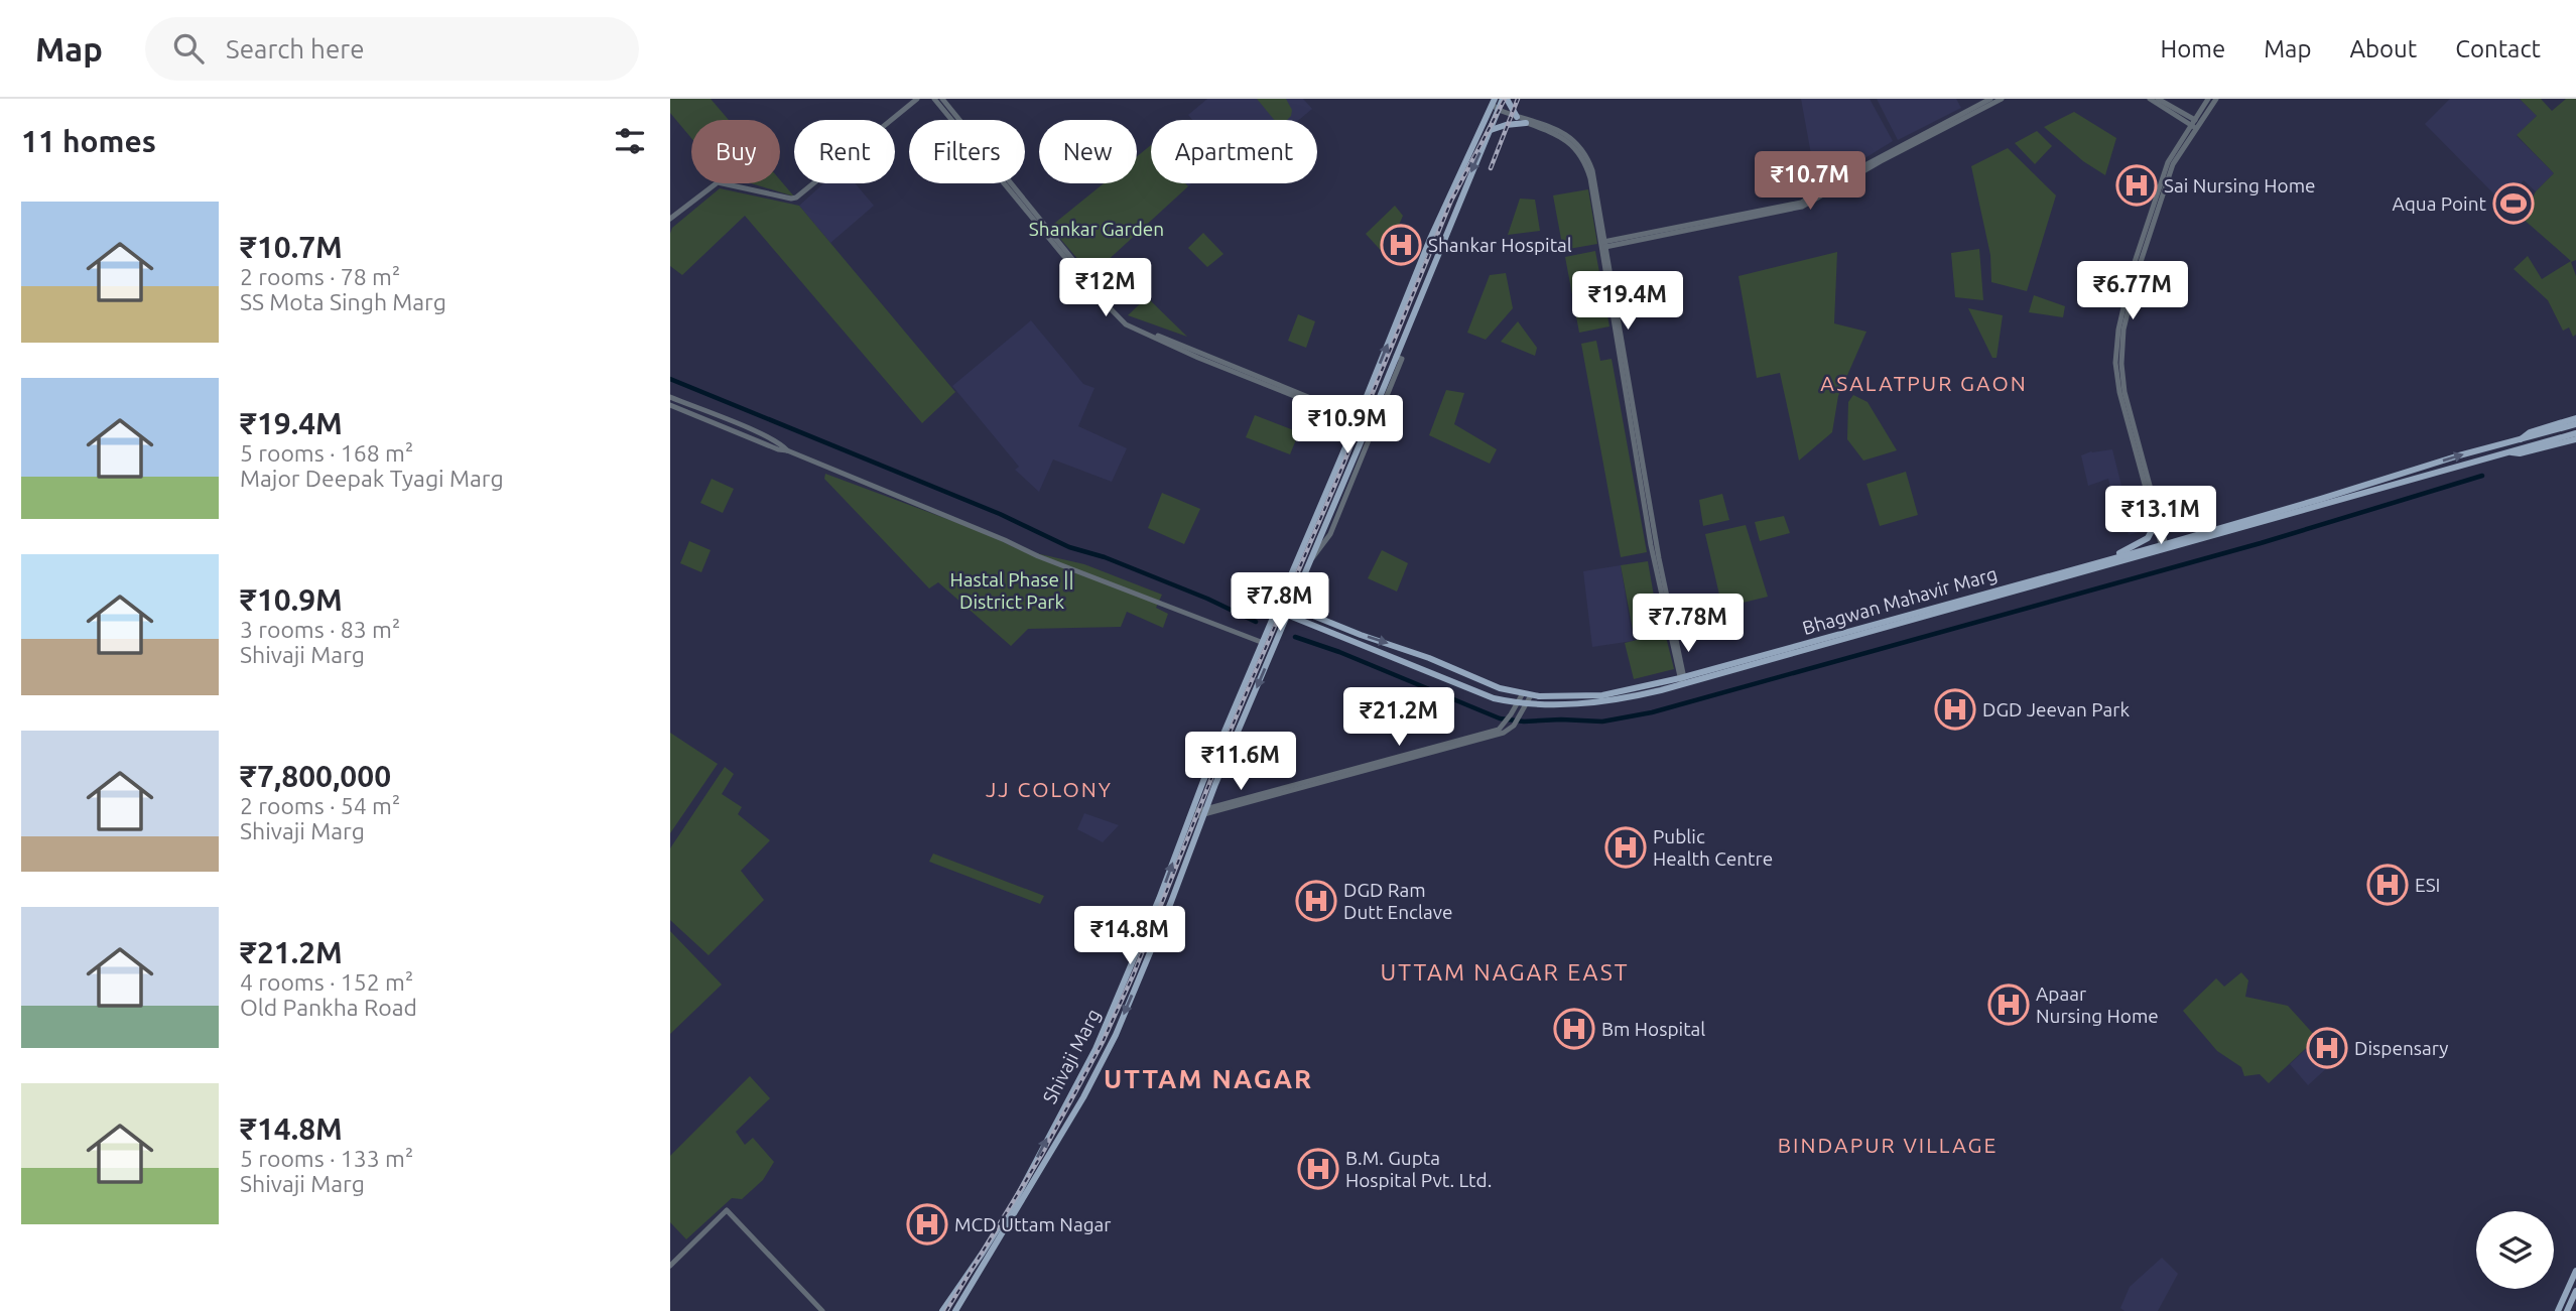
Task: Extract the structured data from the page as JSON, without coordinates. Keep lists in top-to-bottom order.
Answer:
{
  "streets": {
    "main road": ["Bhagwan Mahavir Marg", "Shivaji Marg"]
  },
  "crossings": [
    ["Bhagwan Mahavir Marg", "Shivaji Marg"]
  ],
  "districts": [
    "ASALATPUR GAON",
    "JJ COLONY",
    "UTTAM NAGAR EAST",
    "UTTAM NAGAR",
    "BINDAPUR VILLAGE"
  ],
  "parks": ["Shankar Garden", "Hastal Phase || District Park"],
  "places": {
    "hospital": [
      "Sai Nursing Home",
      "Shankar Hospital",
      "DGD Jeevan Park",
      "Public Health Centre",
      "ESI",
      "DGD Ram Dutt Enclave",
      "Apaar Nursing Home",
      "Bm Hospital",
      "Dispensary",
      "B.M. Gupta Hospital Pvt. Ltd.",
      "MCD Uttam Nagar"
    ],
    "sports": ["Aqua Point"]
  },
  "page": {
    "header": "Map",
    "search": "Search here",
    "nav": [
      "Home",
      "Map",
      "About",
      "Contact"
    ],
    "heading": "11 homes",
    "chip": [
      "Buy",
      "Rent",
      "Filters",
      "New",
      "Apartment"
    ],
    "price": [
      "₹10.7M",
      "₹12M",
      "₹6.77M",
      "₹19.4M",
      "₹10.9M",
      "₹13.1M",
      "₹7.8M",
      "₹7.78M",
      "₹21.2M",
      "₹11.6M",
      "₹14.8M"
    ],
    "list": [
      {
        "name": "₹10.7M",
        "note": "2 rooms · 78 m² · SS Mota Singh Marg"
      },
      {
        "name": "₹19.4M",
        "note": "5 rooms · 168 m² · Major Deepak Tyagi Marg"
      },
      {
        "name": "₹10.9M",
        "note": "3 rooms · 83 m² · Shivaji Marg"
      },
      {
        "name": "₹7,800,000",
        "note": "2 rooms · 54 m² · Shivaji Marg"
      },
      {
        "name": "₹21.2M",
        "note": "4 rooms · 152 m² · Old Pankha Road"
      },
      {
        "name": "₹14.8M",
        "note": "5 rooms · 133 m² · Shivaji Marg"
      }
    ]
  }
}
